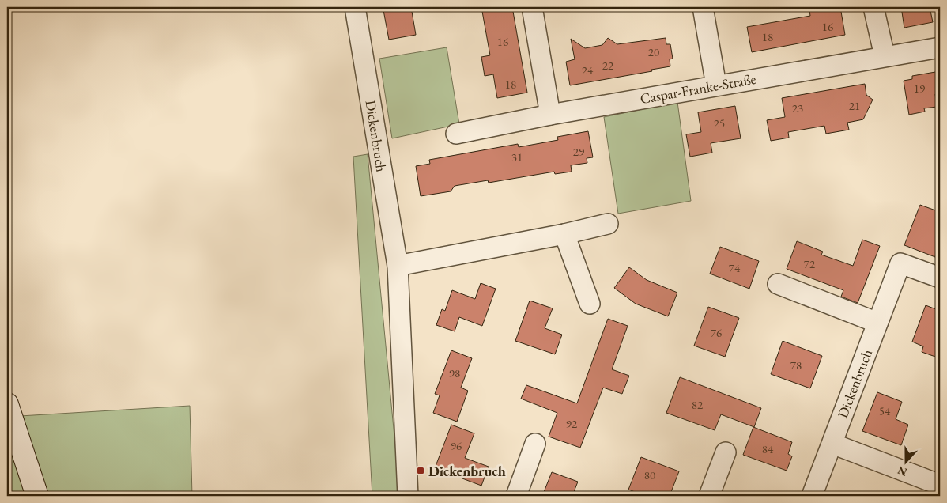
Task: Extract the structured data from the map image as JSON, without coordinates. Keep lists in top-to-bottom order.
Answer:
{
  "streets": {
    "street": ["Caspar-Franke-Straße", "Dickenbruch"]
  },
  "places": {
    "transit": ["Dickenbruch"]
  },
  "house_numbers": [
    "16",
    "18",
    "16",
    "20",
    "22",
    "24",
    "18",
    "19",
    "21",
    "23",
    "25",
    "29",
    "31",
    "72",
    "74",
    "76",
    "78",
    "98",
    "82",
    "54",
    "92",
    "96",
    "84",
    "80"
  ],
  "north": "bottom"
}
